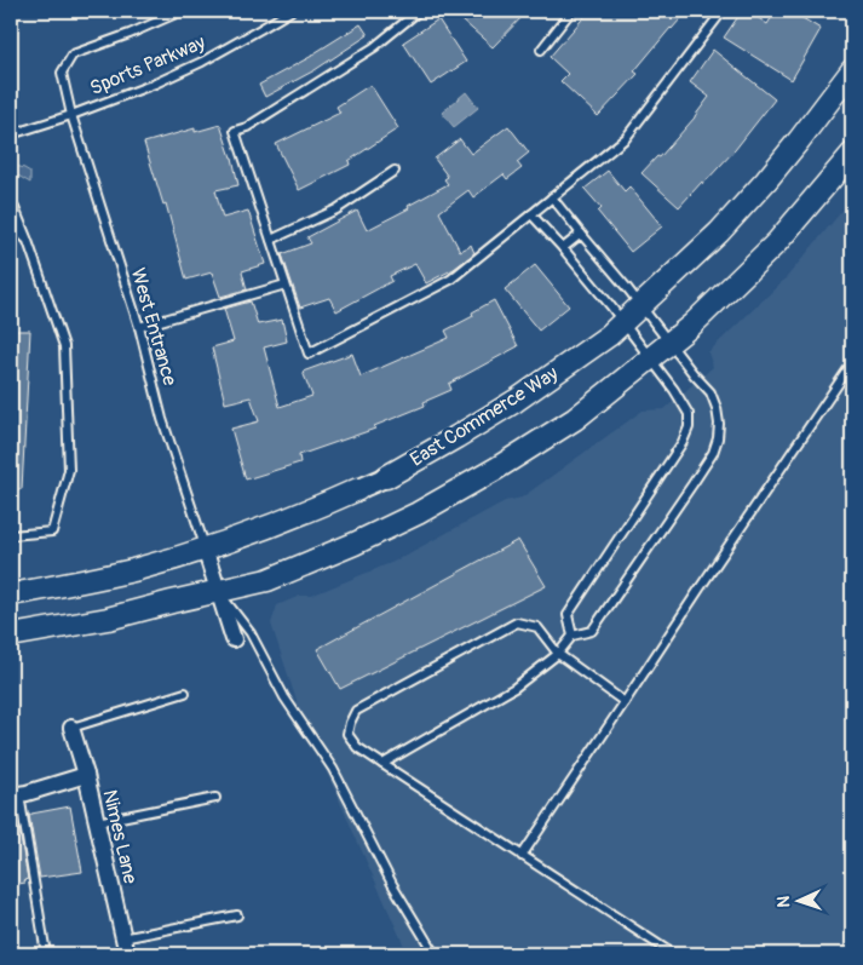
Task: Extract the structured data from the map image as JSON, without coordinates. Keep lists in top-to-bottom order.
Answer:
{
  "streets": {
    "main road": ["East Commerce Way"],
    "street": ["Nimes Lane"],
    "lane": ["Sports Parkway", "West Entrance"]
  },
  "crossings": [
    ["Sports Parkway", "West Entrance"],
    ["West Entrance", "East Commerce Way"]
  ],
  "north": "left"
}
